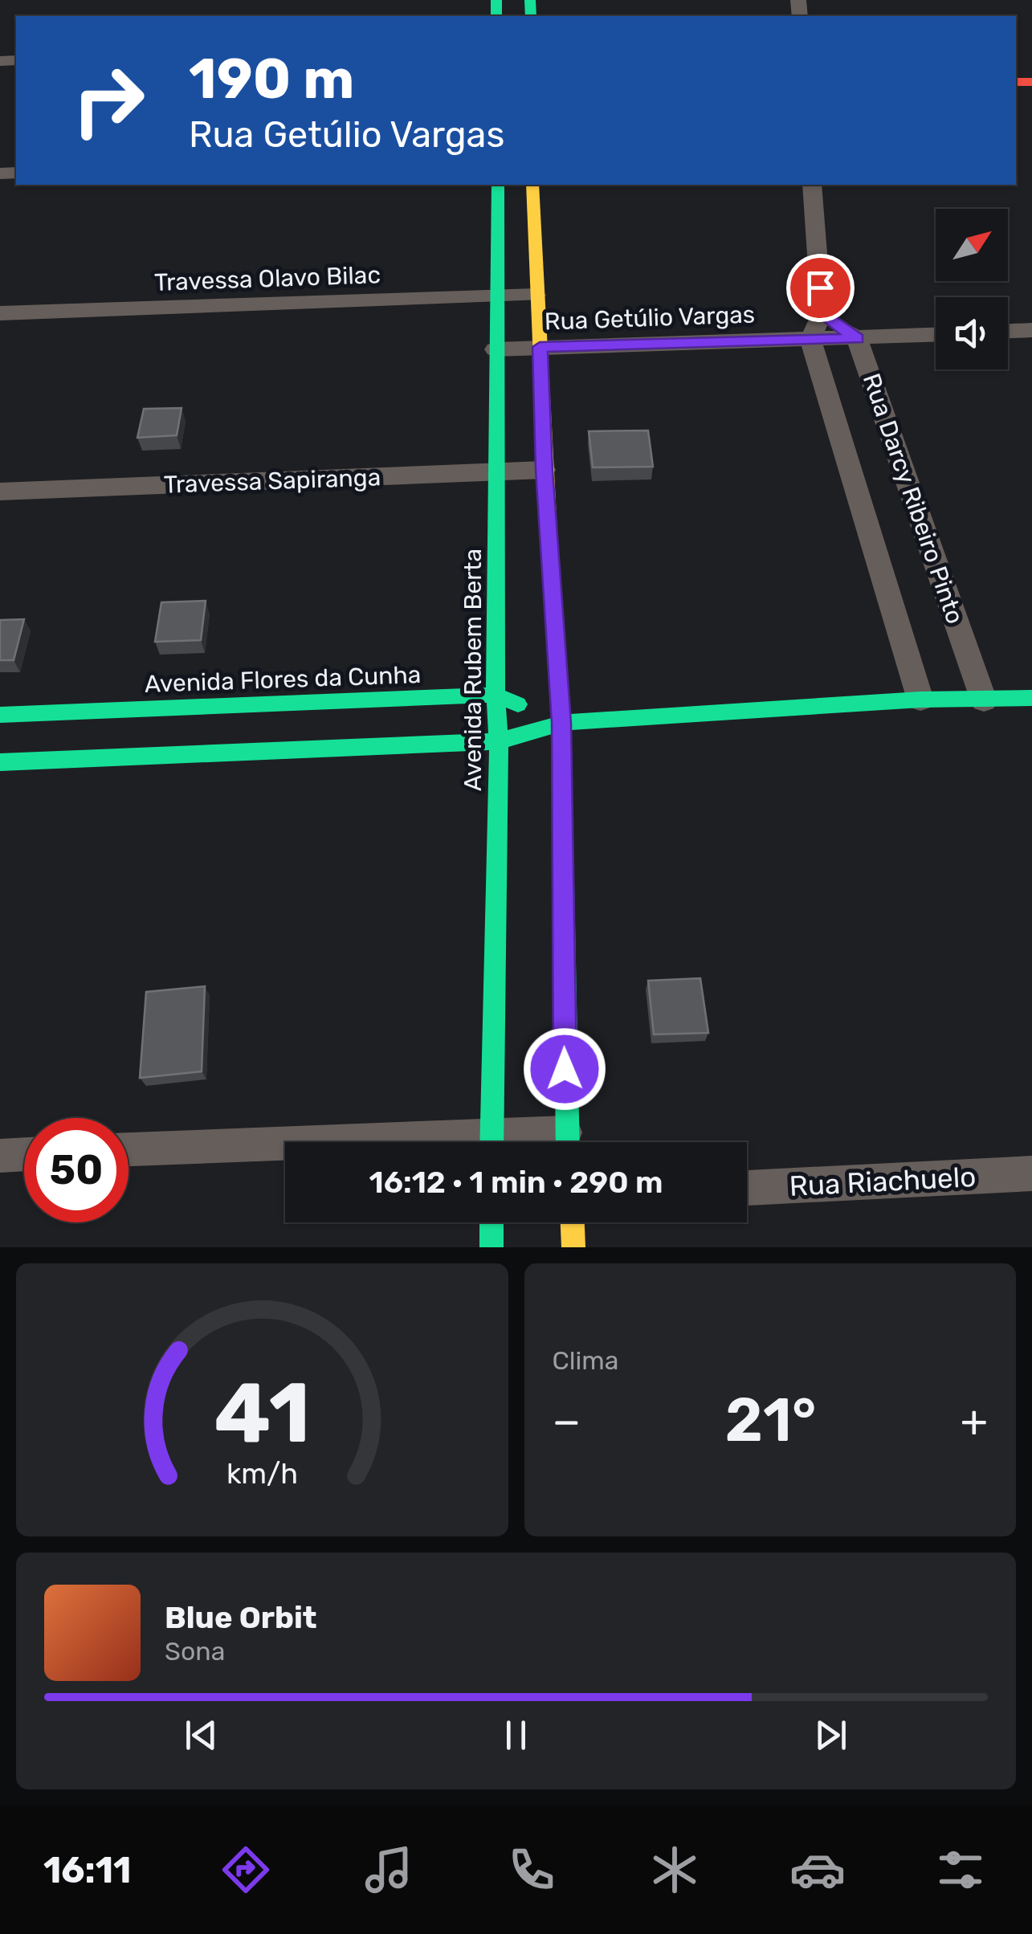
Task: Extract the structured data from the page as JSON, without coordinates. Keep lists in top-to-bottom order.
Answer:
{
  "streets": {
    "main road": ["Avenida Rubem Berta", "Avenida Flores da Cunha"],
    "street": [
      "Travessa Olavo Bilac",
      "Rua Getúlio Vargas",
      "Travessa Sapiranga",
      "Rua Darcy Ribeiro Pinto",
      "Rua Riachuelo"
    ]
  },
  "crossings": [
    ["Travessa Olavo Bilac", "Avenida Rubem Berta"],
    ["Rua Getúlio Vargas", "Rua Darcy Ribeiro Pinto"],
    ["Rua Getúlio Vargas", "Avenida Rubem Berta"],
    ["Travessa Sapiranga", "Avenida Rubem Berta"],
    ["Rua Darcy Ribeiro Pinto", "Avenida Flores da Cunha"],
    ["Avenida Rubem Berta", "Avenida Flores da Cunha"]
  ],
  "north": "top right",
  "page": {
    "turn": ["190 m", "Rua Getúlio Vargas"],
    "limit": "50",
    "trip": "16:12 · 1 min · 290 m",
    "tile": "Clima",
    "heat": ["−", "21°", "+"],
    "song": ["Blue Orbit", "Sona"],
    "tabs": "16:11",
    "gauge": ["41", "km/h"]
  }
}
